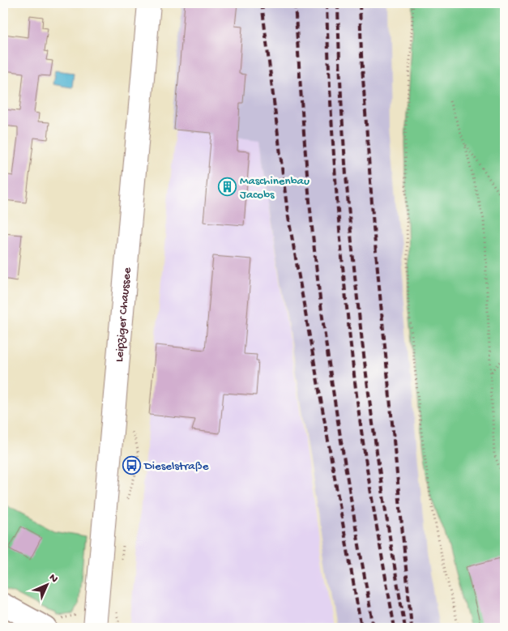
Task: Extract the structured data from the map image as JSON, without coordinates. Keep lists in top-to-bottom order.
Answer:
{
  "streets": {
    "main road": ["Leipziger Chaussee"]
  },
  "places": {
    "building": ["Maschinenbau Jacobs"],
    "bus stop": ["Dieselstraße"]
  },
  "north": "top right"
}
